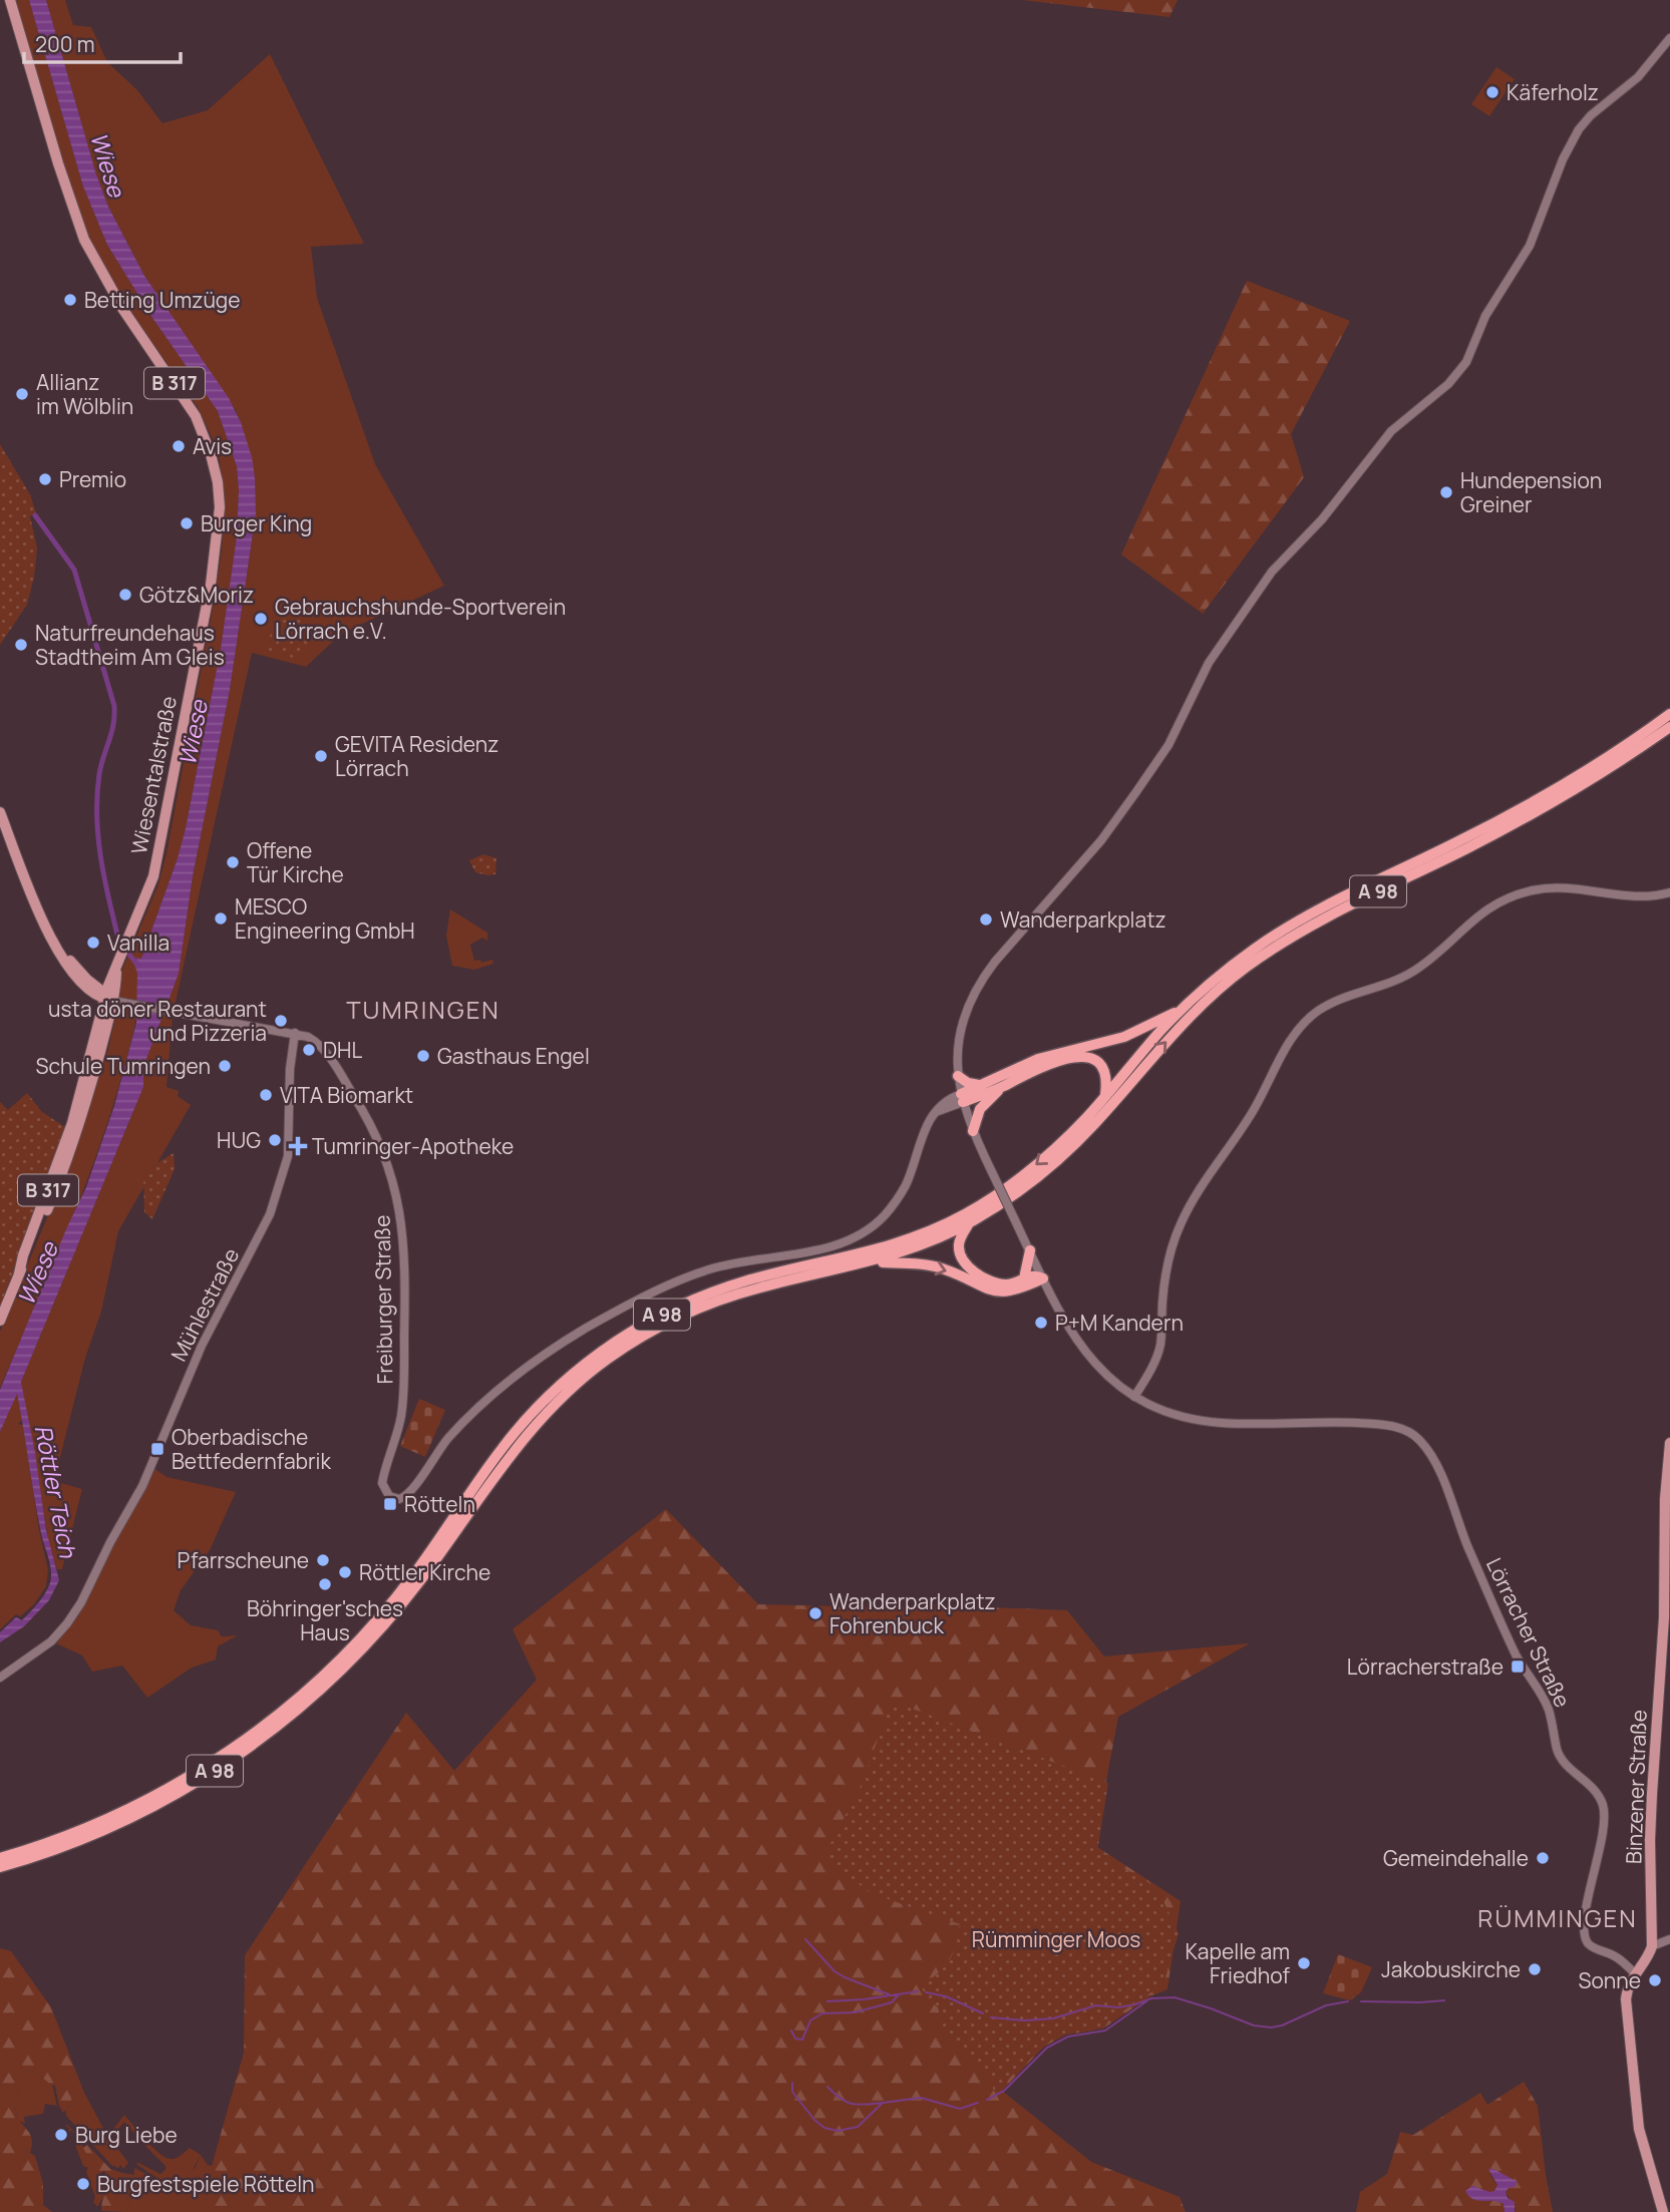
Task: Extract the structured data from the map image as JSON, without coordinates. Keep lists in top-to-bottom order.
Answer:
{
  "streets": {
    "highway": ["A 98"],
    "main road": ["B 317", "Wiesentalstraße", "Binzener Straße"],
    "street": ["Freiburger Straße", "Mühlestraße", "Lörracher Straße"]
  },
  "crossings": [
    ["B 317", "Wiesentalstraße"],
    ["B 317", "Freiburger Straße"],
    ["Freiburger Straße", "Mühlestraße"]
  ],
  "districts": ["TUMRINGEN", "RÜMMINGEN"],
  "water": ["Wiese", "Röttler Teich"],
  "parks": ["Rümminger Moos"],
  "places": {
    "other": [
      "Käferholz",
      "Betting Umzüge",
      "Allianz im Wölblin",
      "Avis",
      "Premio",
      "Hundepension Greiner",
      "Burger King",
      "Götz&Moriz",
      "Gebrauchshunde-Sportverein Lörrach e.V.",
      "Naturfreundehaus Stadtheim Am Gleis",
      "GEVITA Residenz Lörrach",
      "Offene Tür Kirche",
      "MESCO Engineering GmbH",
      "Wanderparkplatz",
      "Vanilla",
      "usta döner Restaurant und Pizzeria",
      "DHL",
      "Gasthaus Engel",
      "Schule Tumringen",
      "VITA Biomarkt",
      "HUG",
      "P+M Kandern",
      "Pfarrscheune",
      "Röttler Kirche",
      "Böhringer'sches Haus",
      "Wanderparkplatz Fohrenbuck",
      "Gemeindehalle",
      "Kapelle am Friedhof",
      "Jakobuskirche",
      "Sonne",
      "Burg Liebe",
      "Burgfestspiele Rötteln"
    ],
    "health": ["Tumringer-Apotheke"],
    "transit": ["Oberbadische Bettfedernfabrik", "Rötteln", "Lörracherstraße"]
  },
  "scale_bar": "200 m"
}
